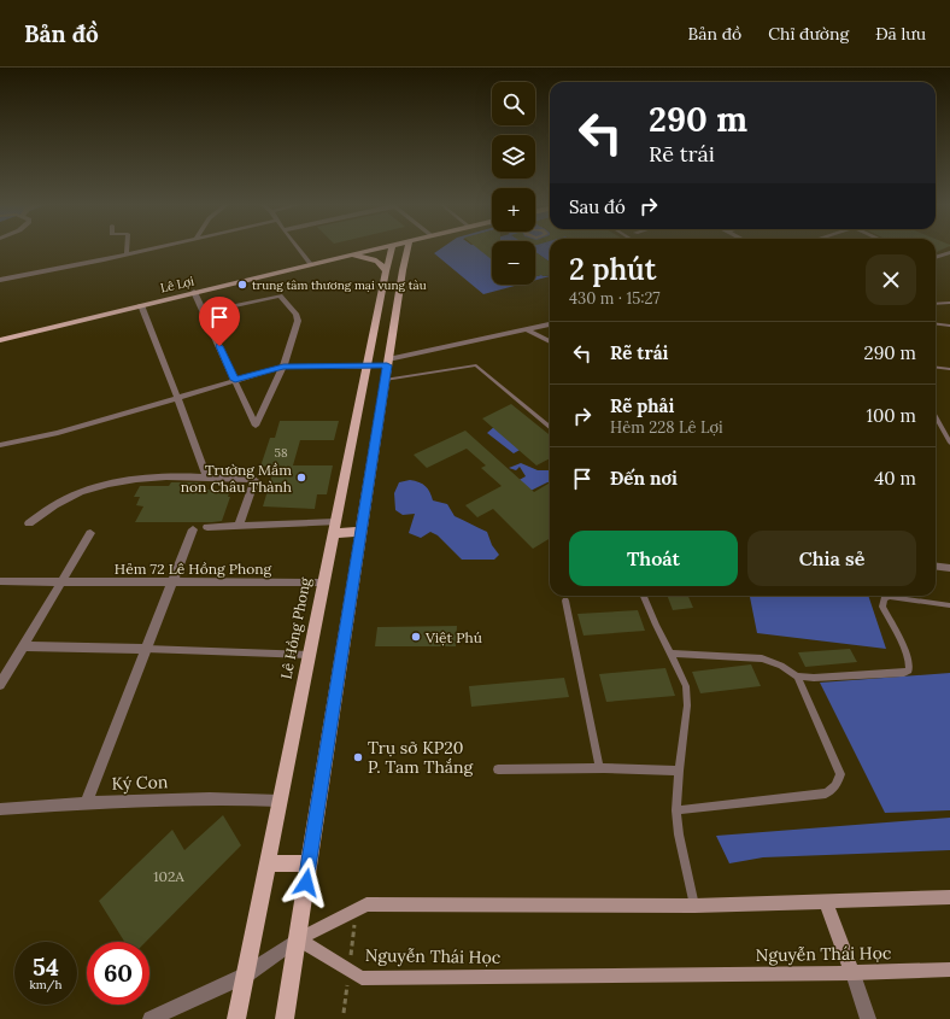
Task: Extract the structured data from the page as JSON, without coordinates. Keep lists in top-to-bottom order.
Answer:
{
  "streets": {
    "main road": ["Lê Lợi", "Lê Hồng Phong", "Nguyễn Thái Học"],
    "street": ["Hẻm 72 Lê Hồng Phong", "Ký Con"]
  },
  "crossings": [
    ["Hẻm 72 Lê Hồng Phong", "Lê Hồng Phong"],
    ["Lê Hồng Phong", "Ký Con"]
  ],
  "places": [
    "trung tâm thương mại vung tàu",
    "Trường Mầm non Châu Thành",
    "Việt Phú",
    "Trụ sở KP20 P. Tam Thắng"
  ],
  "house_numbers": ["58", "102A"],
  "page": {
    "header": "Bản đồ",
    "nav": ["Bản đồ", "Chỉ đường", "Đã lưu"],
    "map_buttons": ["+", "−"],
    "turn": ["290 m", "Rẽ trái"],
    "then": "Sau đó",
    "heading": ["2 phút", "430 m · 15:27"],
    "list": [
      {
        "name": "Rẽ trái",
        "value": "290 m"
      },
      {
        "name": "Rẽ phải",
        "note": "Hẻm 228 Lê Lợi",
        "value": "100 m"
      },
      {
        "name": "Đến nơi",
        "value": "40 m"
      }
    ],
    "buttons": ["Thoát", "Chia sẻ"],
    "speed": "54 km/h",
    "limit": "60"
  }
}
